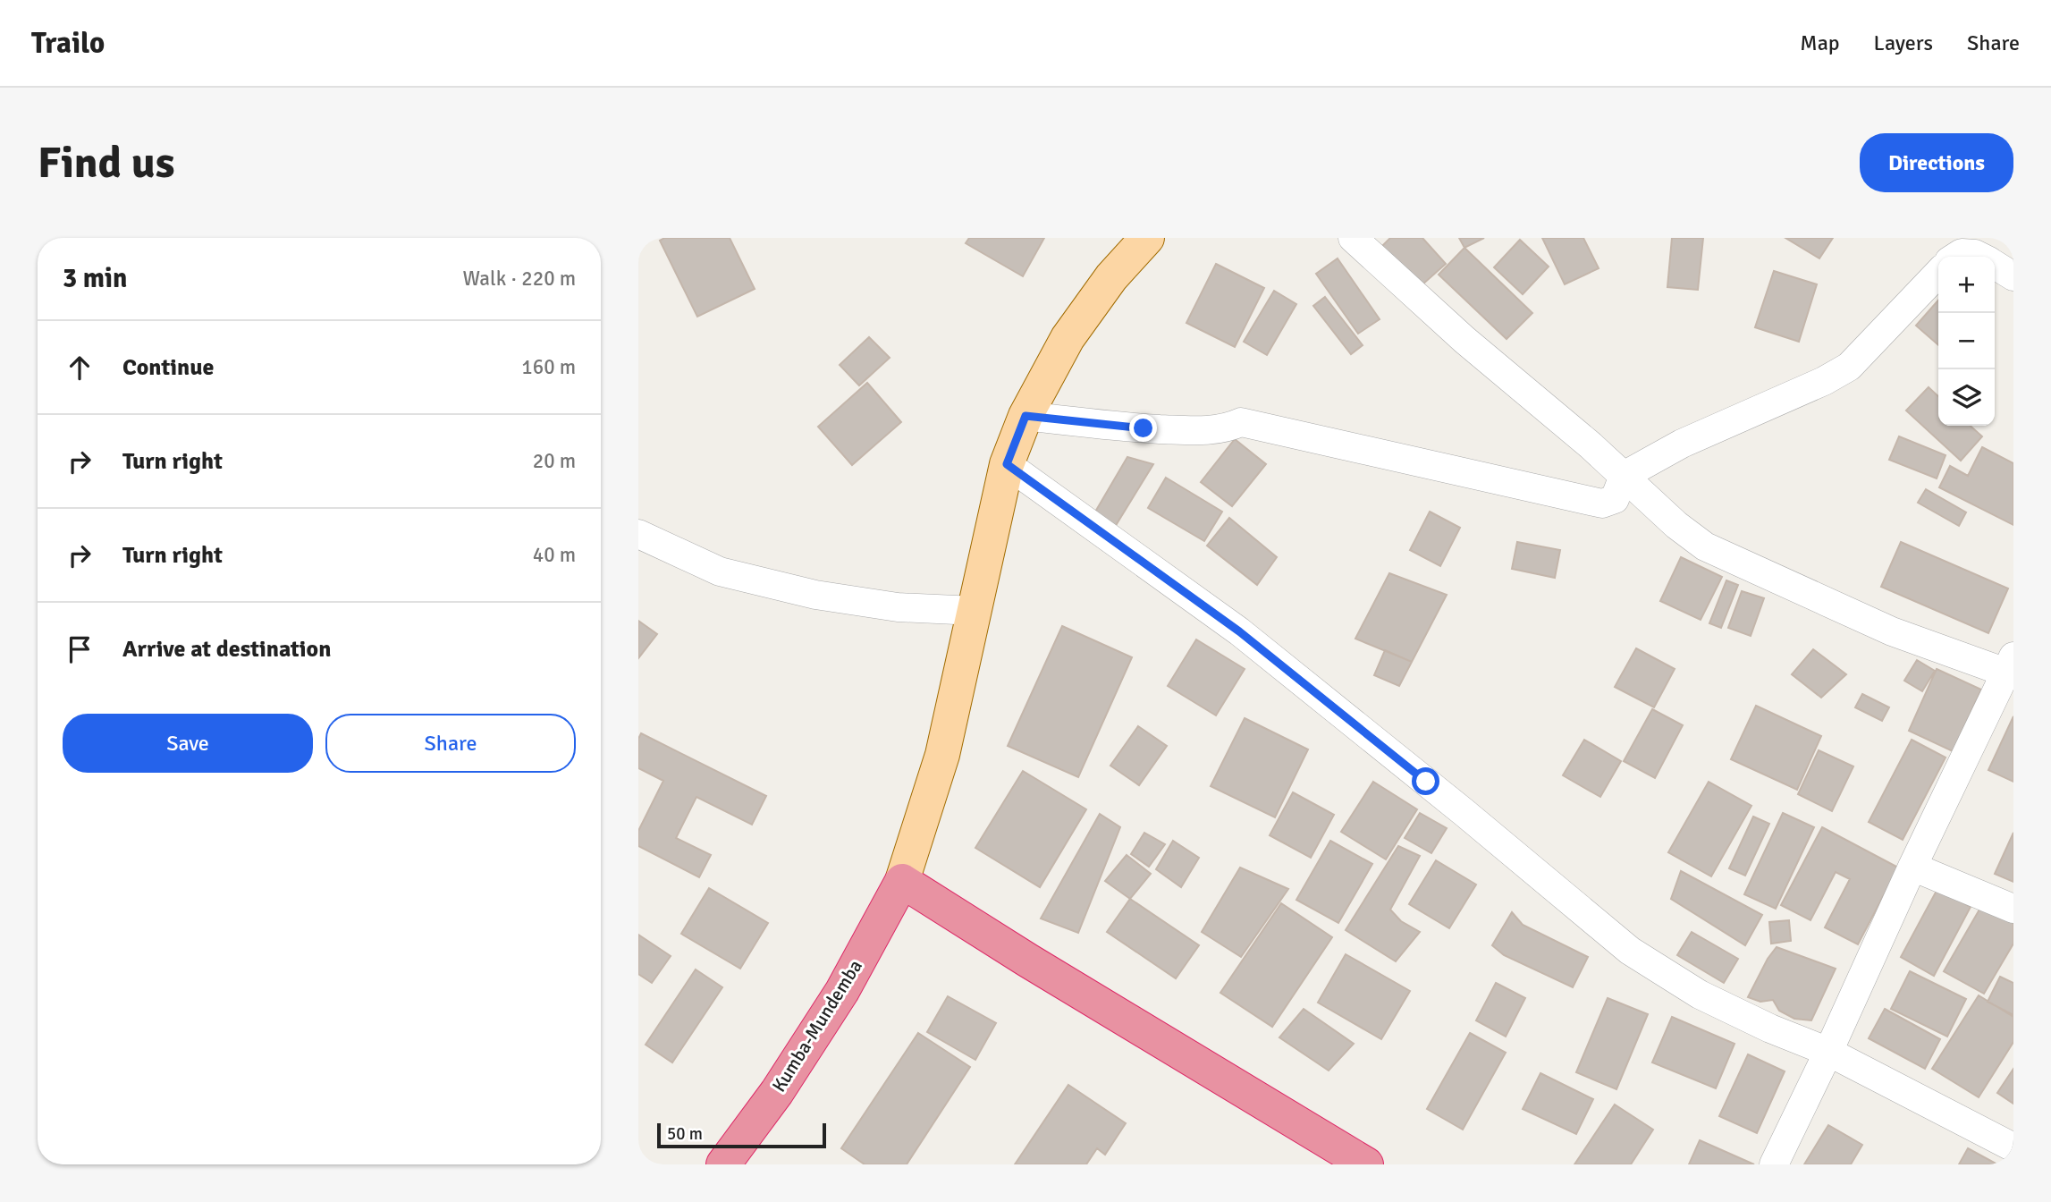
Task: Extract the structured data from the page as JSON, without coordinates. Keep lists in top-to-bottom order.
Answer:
{
  "streets": {
    "highway": ["Kumba-Mundemba"]
  },
  "scale_bar": "50 m",
  "page": {
    "header": "Trailo",
    "nav": ["Map", "Layers", "Share"],
    "buttons": [
      "Directions",
      ["Save", "Share"]
    ],
    "title": "Find us",
    "heading": ["3 min", "Walk · 220 m"],
    "map_buttons": ["+", "−"],
    "list": [
      ["Continue", "160 m"],
      ["Turn right", "20 m"],
      ["Turn right", "40 m"],
      "Arrive at destination"
    ],
    "scale": "50 m"
  }
}
